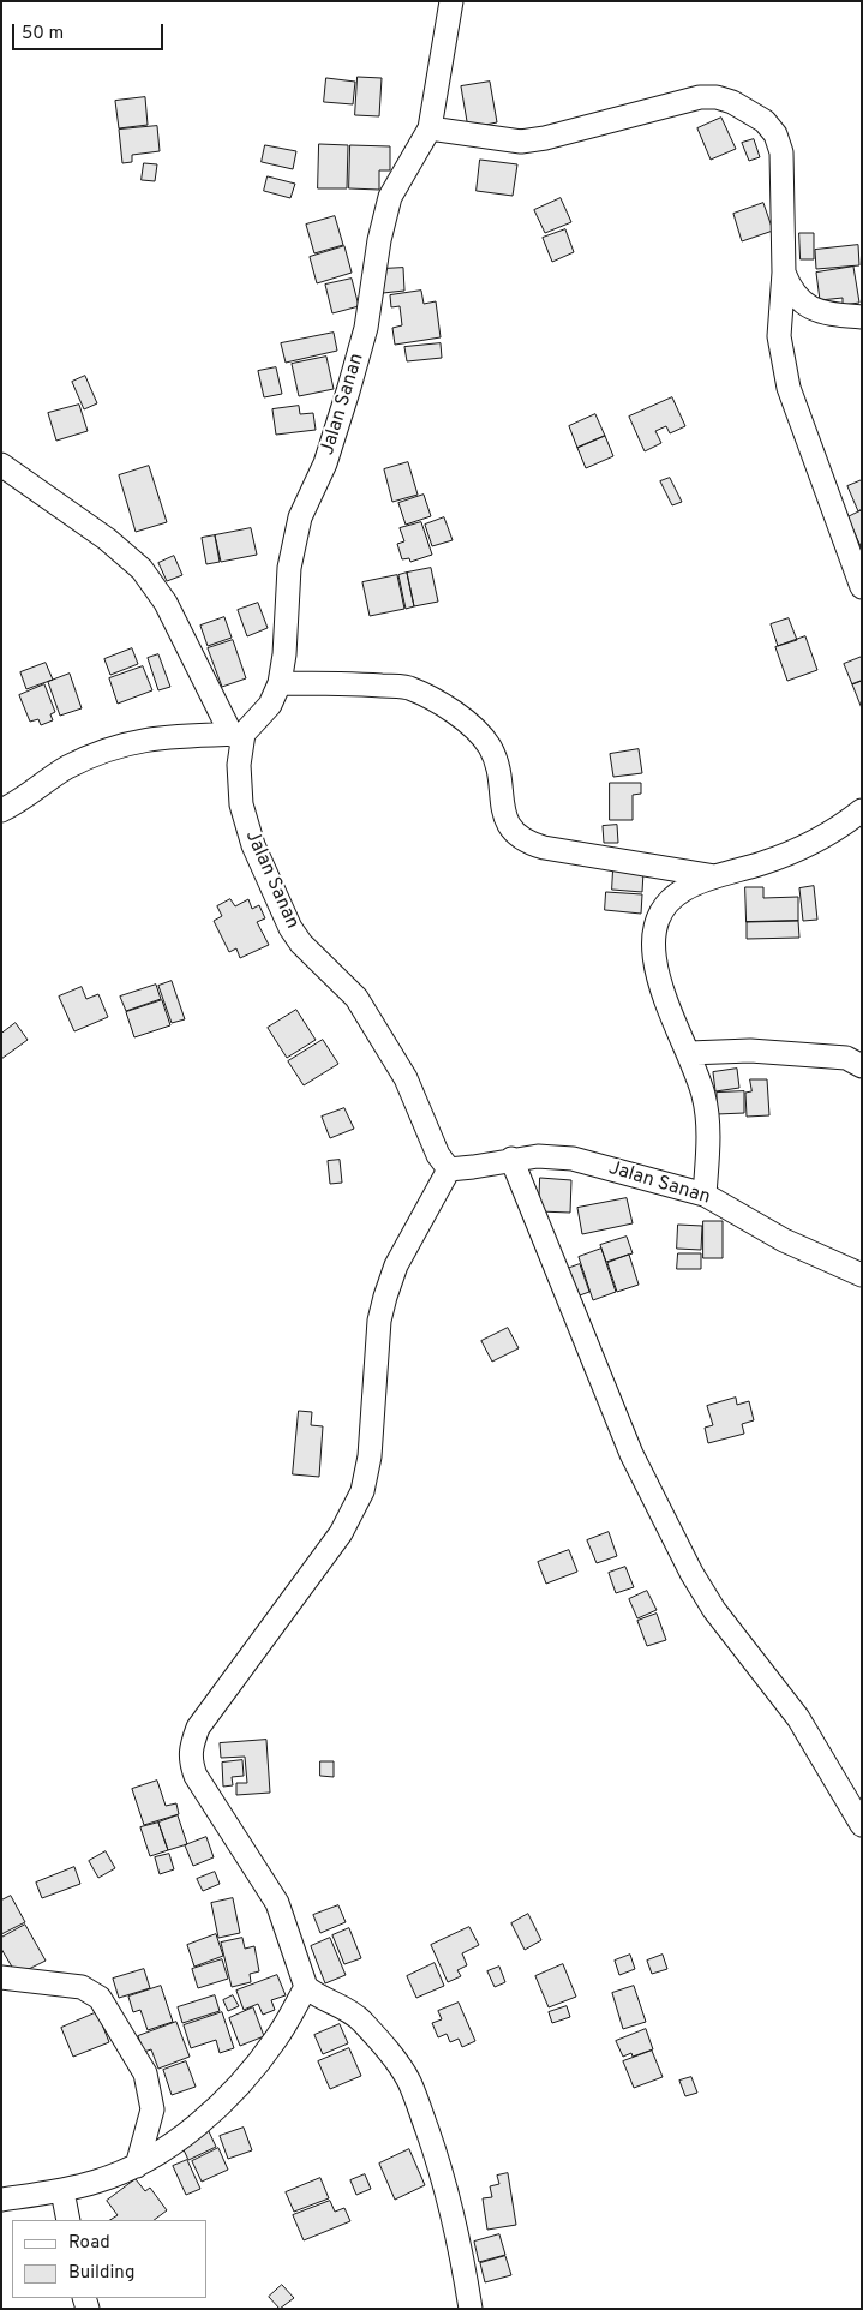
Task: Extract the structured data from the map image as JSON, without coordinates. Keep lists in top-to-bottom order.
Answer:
{
  "streets": {
    "street": ["Jalan Sanan"]
  },
  "legend": ["Road", "Building"],
  "scale_bar": "50 m"
}
